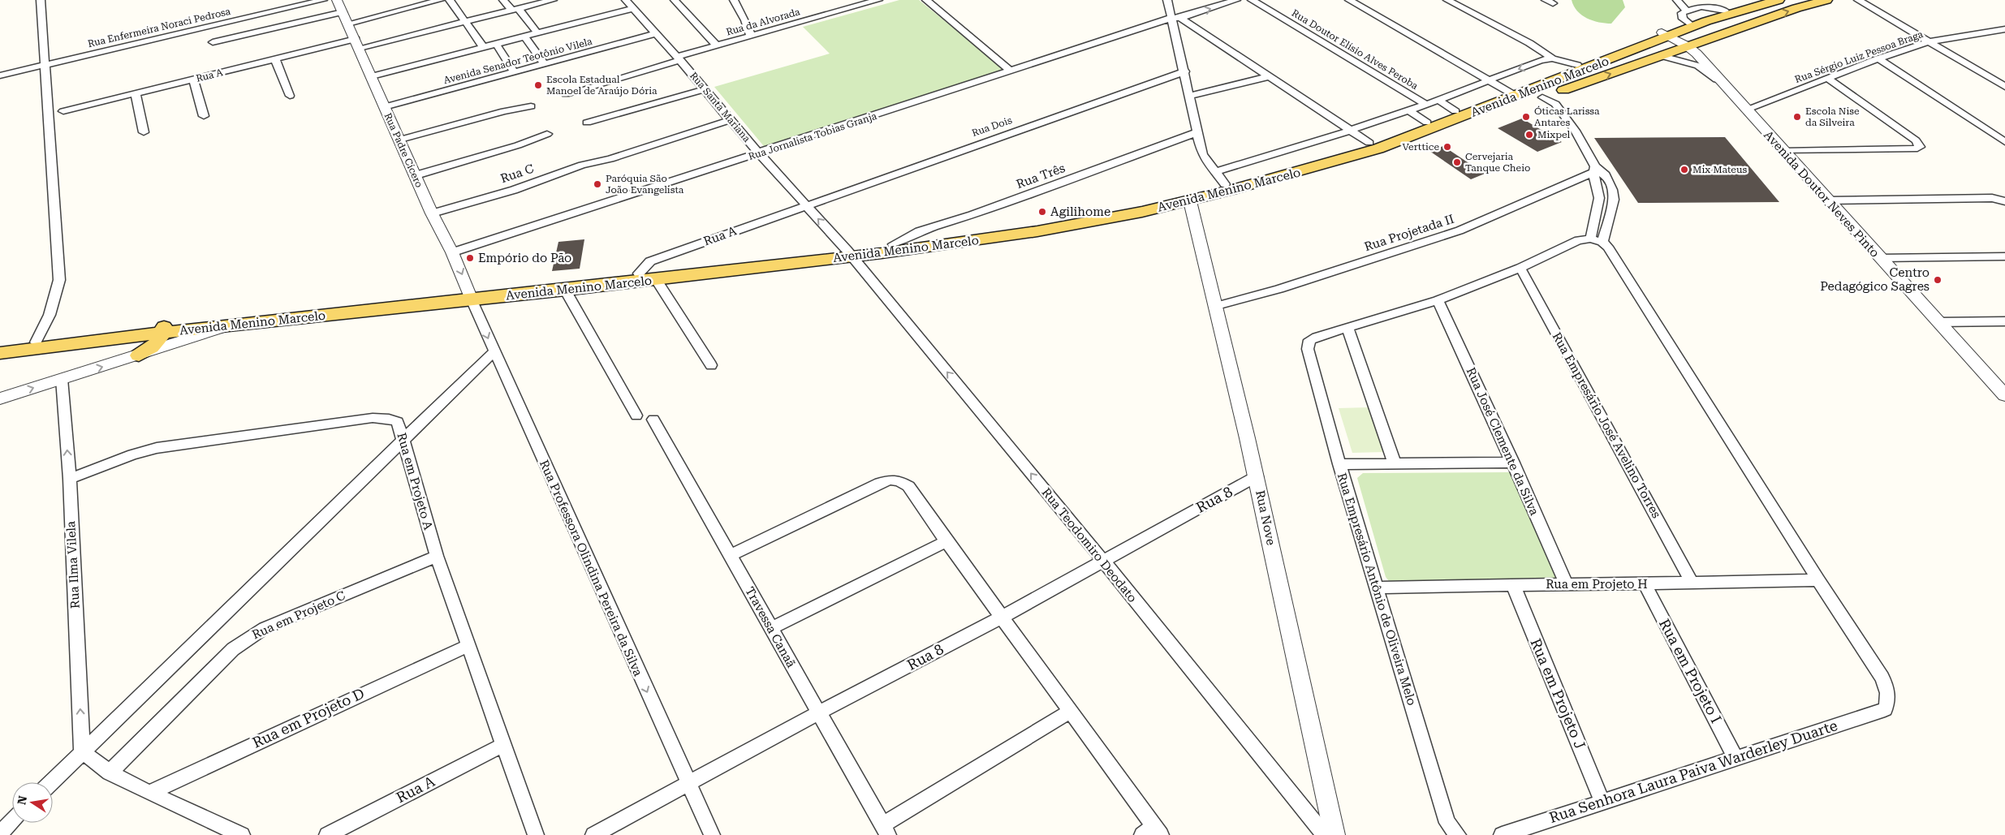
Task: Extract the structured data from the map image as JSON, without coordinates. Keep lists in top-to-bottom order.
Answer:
{
  "streets": {
    "main road": ["Avenida Menino Marcelo"],
    "street": [
      "Rua da Alvorada",
      "Rua Enfermeira Noraci Pedrosa",
      "Rua Doutor Elísio Alves Peroba",
      "Rua Sérgio Luiz Pessoa Braga",
      "Avenida Senador Teotônio Vilela",
      "Rua A",
      "Rua Santa Mariana",
      "Rua Dois",
      "Rua Jornalista Tobias Granja",
      "Rua Padre Cícero",
      "Rua C",
      "Rua Três",
      "Avenida Doutor Neves Pinto",
      "Rua Projetada II",
      "Rua Empresário José Avelino Torres",
      "Rua José Clemente da Silva",
      "Rua em Projeto A",
      "Rua 8",
      "Rua Nove",
      "Rua Teodomiro Deodato",
      "Rua Ilma Vilela",
      "Rua Professora Olindina Pereira da Silva",
      "Rua em Projeto H",
      "Rua Empresário Antônio de Oliveira Melo",
      "Rua em Projeto C",
      "Travessa Canaã",
      "Rua em Projeto I",
      "Rua em Projeto J",
      "Rua em Projeto D",
      "Rua Senhora Laura Paiva Warderley Duarte"
    ]
  },
  "crossings": [
    ["Rua da Alvorada", "Rua Santa Mariana"],
    ["Rua Sérgio Luiz Pessoa Braga", "Avenida Doutor Neves Pinto"],
    ["Avenida Senador Teotônio Vilela", "Rua Santa Mariana"],
    ["Avenida Senador Teotônio Vilela", "Rua Padre Cícero"],
    ["Rua A", "Avenida Menino Marcelo"],
    ["Rua A", "Rua Santa Mariana"],
    ["Rua A", "Rua Dois"],
    ["Rua A", "Rua Padre Cícero"],
    ["Rua A", "Rua em Projeto A"],
    ["Avenida Menino Marcelo", "Rua Santa Mariana"],
    ["Avenida Menino Marcelo", "Rua Padre Cícero"],
    ["Avenida Menino Marcelo", "Rua Três"],
    ["Avenida Menino Marcelo", "Rua Nove"],
    ["Avenida Menino Marcelo", "Rua Teodomiro Deodato"],
    ["Avenida Menino Marcelo", "Rua Professora Olindina Pereira da Silva"],
    ["Rua Santa Mariana", "Rua Dois"],
    ["Rua Santa Mariana", "Rua Jornalista Tobias Granja"],
    ["Rua Santa Mariana", "Rua C"],
    ["Rua Santa Mariana", "Rua Teodomiro Deodato"],
    ["Rua Jornalista Tobias Granja", "Rua Padre Cícero"],
    ["Rua Padre Cícero", "Rua C"],
    ["Rua Padre Cícero", "Rua Professora Olindina Pereira da Silva"],
    ["Rua Projetada II", "Rua Nove"],
    ["Rua Empresário José Avelino Torres", "Rua em Projeto H"],
    ["Rua José Clemente da Silva", "Rua em Projeto H"],
    ["Rua em Projeto A", "Rua Ilma Vilela"],
    ["Rua em Projeto A", "Rua em Projeto C"],
    ["Rua em Projeto A", "Rua em Projeto D"],
    ["Rua 8", "Rua Nove"],
    ["Rua 8", "Rua Teodomiro Deodato"],
    ["Rua 8", "Rua Professora Olindina Pereira da Silva"],
    ["Rua 8", "Travessa Canaã"],
    ["Rua em Projeto H", "Rua Empresário Antônio de Oliveira Melo"],
    ["Rua em Projeto H", "Rua em Projeto I"],
    ["Rua em Projeto H", "Rua em Projeto J"],
    ["Rua em Projeto H", "Rua Senhora Laura Paiva Warderley Duarte"],
    ["Rua em Projeto I", "Rua Senhora Laura Paiva Warderley Duarte"],
    ["Rua em Projeto J", "Rua Senhora Laura Paiva Warderley Duarte"]
  ],
  "one_way": ["Rua Teodomiro Deodato", "Rua Ilma Vilela", "Rua Professora Olindina Pereira da Silva"],
  "places": [
    "Escola Estadual Manoel de Araújo Dória",
    "Óticas Larissa Antares",
    "Escola Nise da Silveira",
    "Mixpel",
    "Verttice",
    "Cervejaria Tanque Cheio",
    "Mix Mateus",
    "Paróquia São João Evangelista",
    "Agilihome",
    "Empório do Pão",
    "Centro Pedagógico Sagres"
  ],
  "north": "left"
}
